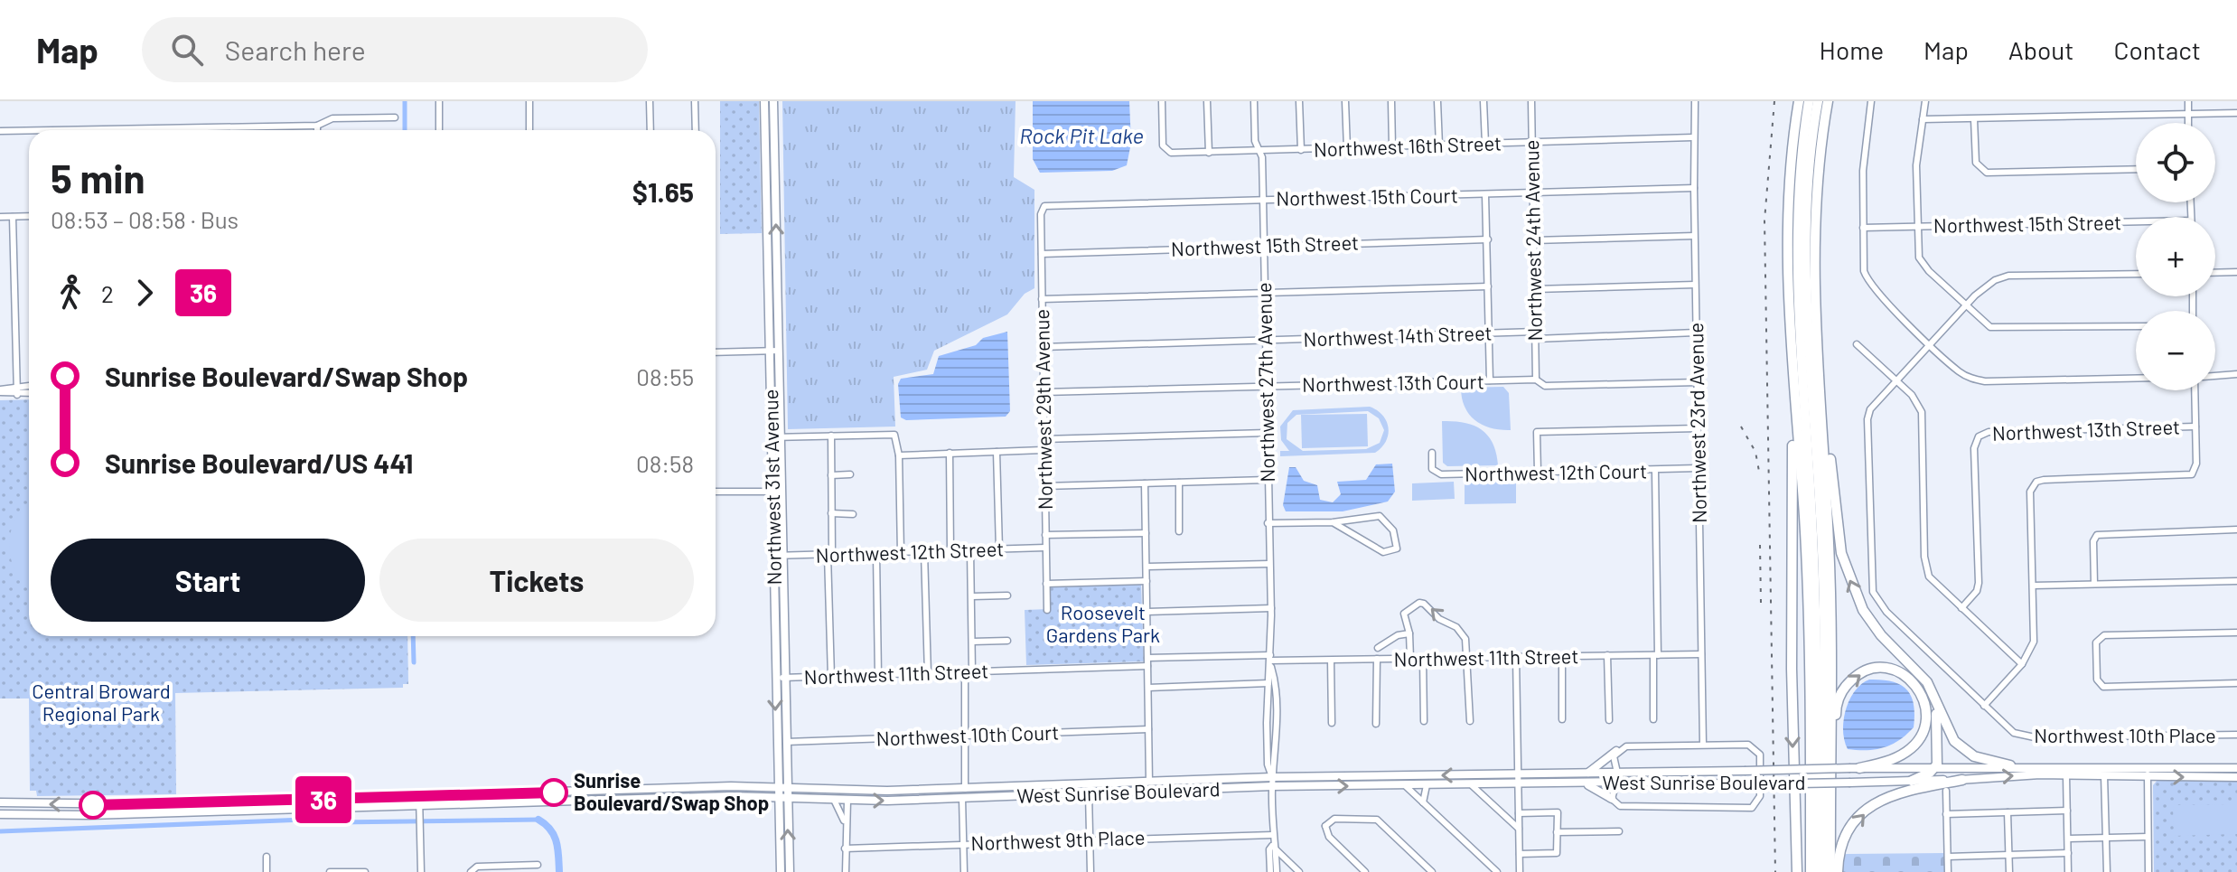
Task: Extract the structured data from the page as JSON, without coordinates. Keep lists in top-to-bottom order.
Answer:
{
  "streets": {
    "main road": ["Northwest 31st Avenue", "West Sunrise Boulevard"],
    "street": [
      "Northwest 16th Street",
      "Northwest 15th Court",
      "Northwest 15th Street",
      "Northwest 24th Avenue",
      "Northwest 14th Street",
      "Northwest 27th Avenue",
      "Northwest 13th Court",
      "Northwest 29th Avenue",
      "Northwest 23rd Avenue",
      "Northwest 13th Street",
      "Northwest 12th Court",
      "Northwest 12th Street",
      "Northwest 11th Street",
      "Northwest 10th Court",
      "Northwest 10th Place",
      "Northwest 9th Place"
    ]
  },
  "crossings": [
    ["Northwest 16th Street", "Northwest 24th Avenue"],
    ["Northwest 16th Street", "Northwest 27th Avenue"],
    ["Northwest 16th Street", "Northwest 23rd Avenue"],
    ["Northwest 15th Court", "Northwest 24th Avenue"],
    ["Northwest 15th Court", "Northwest 27th Avenue"],
    ["Northwest 15th Court", "Northwest 29th Avenue"],
    ["Northwest 15th Court", "Northwest 23rd Avenue"],
    ["Northwest 15th Street", "Northwest 27th Avenue"],
    ["Northwest 15th Street", "Northwest 29th Avenue"],
    ["Northwest 24th Avenue", "Northwest 14th Street"],
    ["Northwest 24th Avenue", "Northwest 13th Court"],
    ["Northwest 14th Street", "Northwest 27th Avenue"],
    ["Northwest 14th Street", "Northwest 29th Avenue"],
    ["Northwest 14th Street", "Northwest 23rd Avenue"],
    ["Northwest 27th Avenue", "Northwest 13th Court"],
    ["Northwest 27th Avenue", "Northwest 11th Street"],
    ["Northwest 27th Avenue", "West Sunrise Boulevard"],
    ["Northwest 27th Avenue", "Northwest 9th Place"],
    ["Northwest 13th Court", "Northwest 29th Avenue"],
    ["Northwest 13th Court", "Northwest 23rd Avenue"],
    ["Northwest 29th Avenue", "Northwest 12th Street"],
    ["Northwest 23rd Avenue", "Northwest 12th Court"],
    ["Northwest 23rd Avenue", "Northwest 11th Street"],
    ["Northwest 31st Avenue", "Northwest 12th Street"],
    ["Northwest 31st Avenue", "Northwest 11th Street"],
    ["Northwest 31st Avenue", "Northwest 10th Court"],
    ["Northwest 31st Avenue", "West Sunrise Boulevard"]
  ],
  "water": ["Rock Pit Lake"],
  "parks": ["Roosevelt Gardens Park", "Central Broward Regional Park"],
  "places": ["Sunrise Boulevard/Swap Shop"],
  "lines": ["bus line 36"],
  "page": {
    "header": "Map",
    "search": "Search here",
    "nav": [
      "Home",
      "Map",
      "About",
      "Contact"
    ],
    "on_map": "36",
    "map_buttons": ["+", "−"],
    "heading": ["5 min", "08:53 – 08:58 · Bus", "$1.65"],
    "legs": ["2", "36"],
    "list": [
      {
        "name": "Sunrise Boulevard/Swap Shop",
        "value": "08:55"
      },
      {
        "name": "Sunrise Boulevard/US 441",
        "value": "08:58"
      }
    ],
    "buttons": ["Start", "Tickets"]
  }
}
